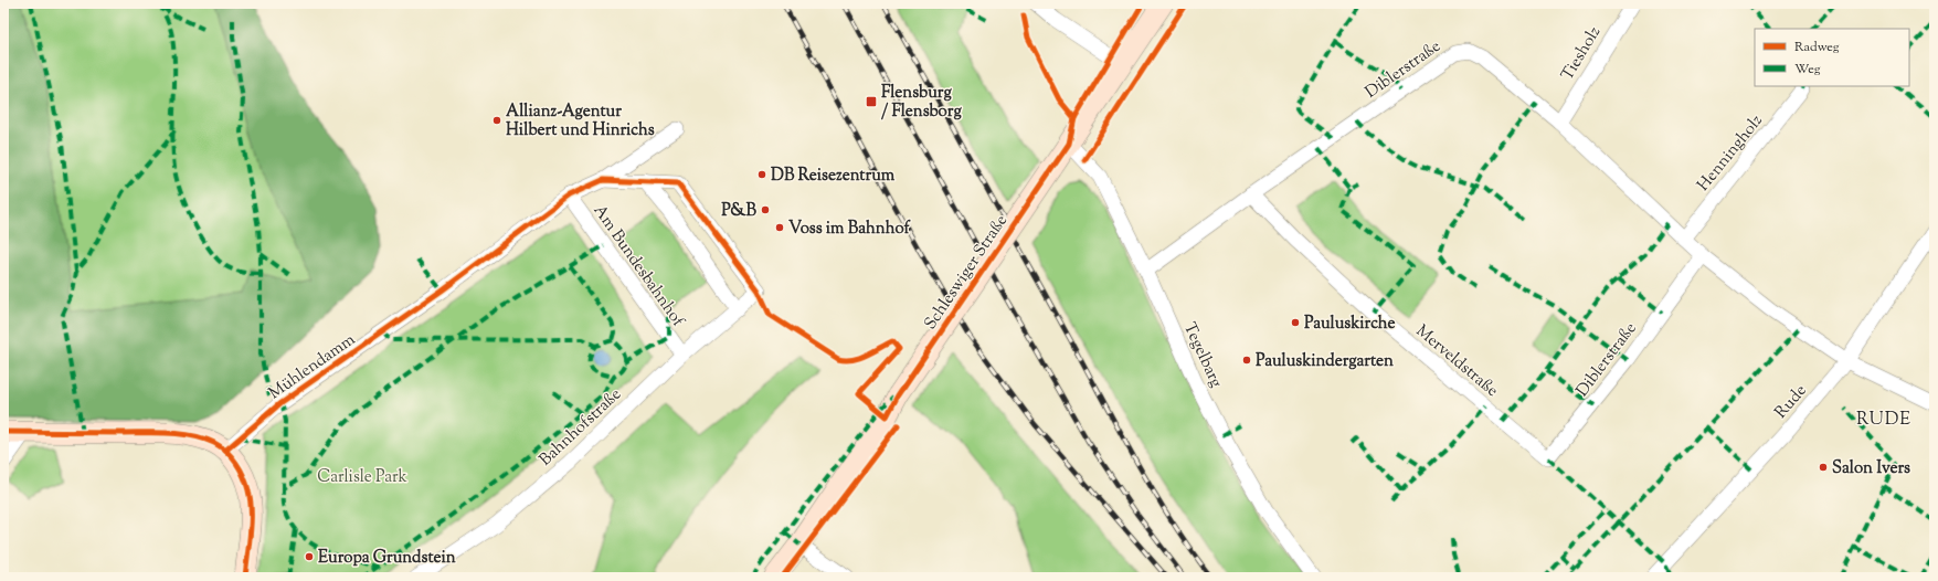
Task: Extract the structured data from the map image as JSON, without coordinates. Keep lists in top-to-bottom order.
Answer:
{
  "streets": {
    "main road": ["Schleswiger Straße"],
    "street": [
      "Tiesholz",
      "Diblerstraße",
      "Henningholz",
      "Am Bundesbahnhof",
      "Tegelbarg",
      "Merveldstraße",
      "Mühlendamm",
      "Rude",
      "Bahnhofstraße"
    ]
  },
  "crossings": [
    ["Tiesholz", "Diblerstraße"],
    ["Diblerstraße", "Henningholz"],
    ["Diblerstraße", "Tegelbarg"],
    ["Diblerstraße", "Merveldstraße"],
    ["Diblerstraße", "Rude"],
    ["Am Bundesbahnhof", "Mühlendamm"],
    ["Am Bundesbahnhof", "Bahnhofstraße"],
    ["Schleswiger Straße", "Tegelbarg"]
  ],
  "districts": ["RUDE"],
  "parks": ["Carlisle Park"],
  "places": {
    "transit": ["Flensburg / Flensborg"],
    "other": [
      "Allianz-Agentur Hilbert und Hinrichs",
      "DB Reisezentrum",
      "P&B",
      "Voss im Bahnhof",
      "Pauluskirche",
      "Pauluskindergarten",
      "Salon Ivers",
      "Europa Grundstein"
    ]
  },
  "legend": ["Radweg", "Weg"]
}
